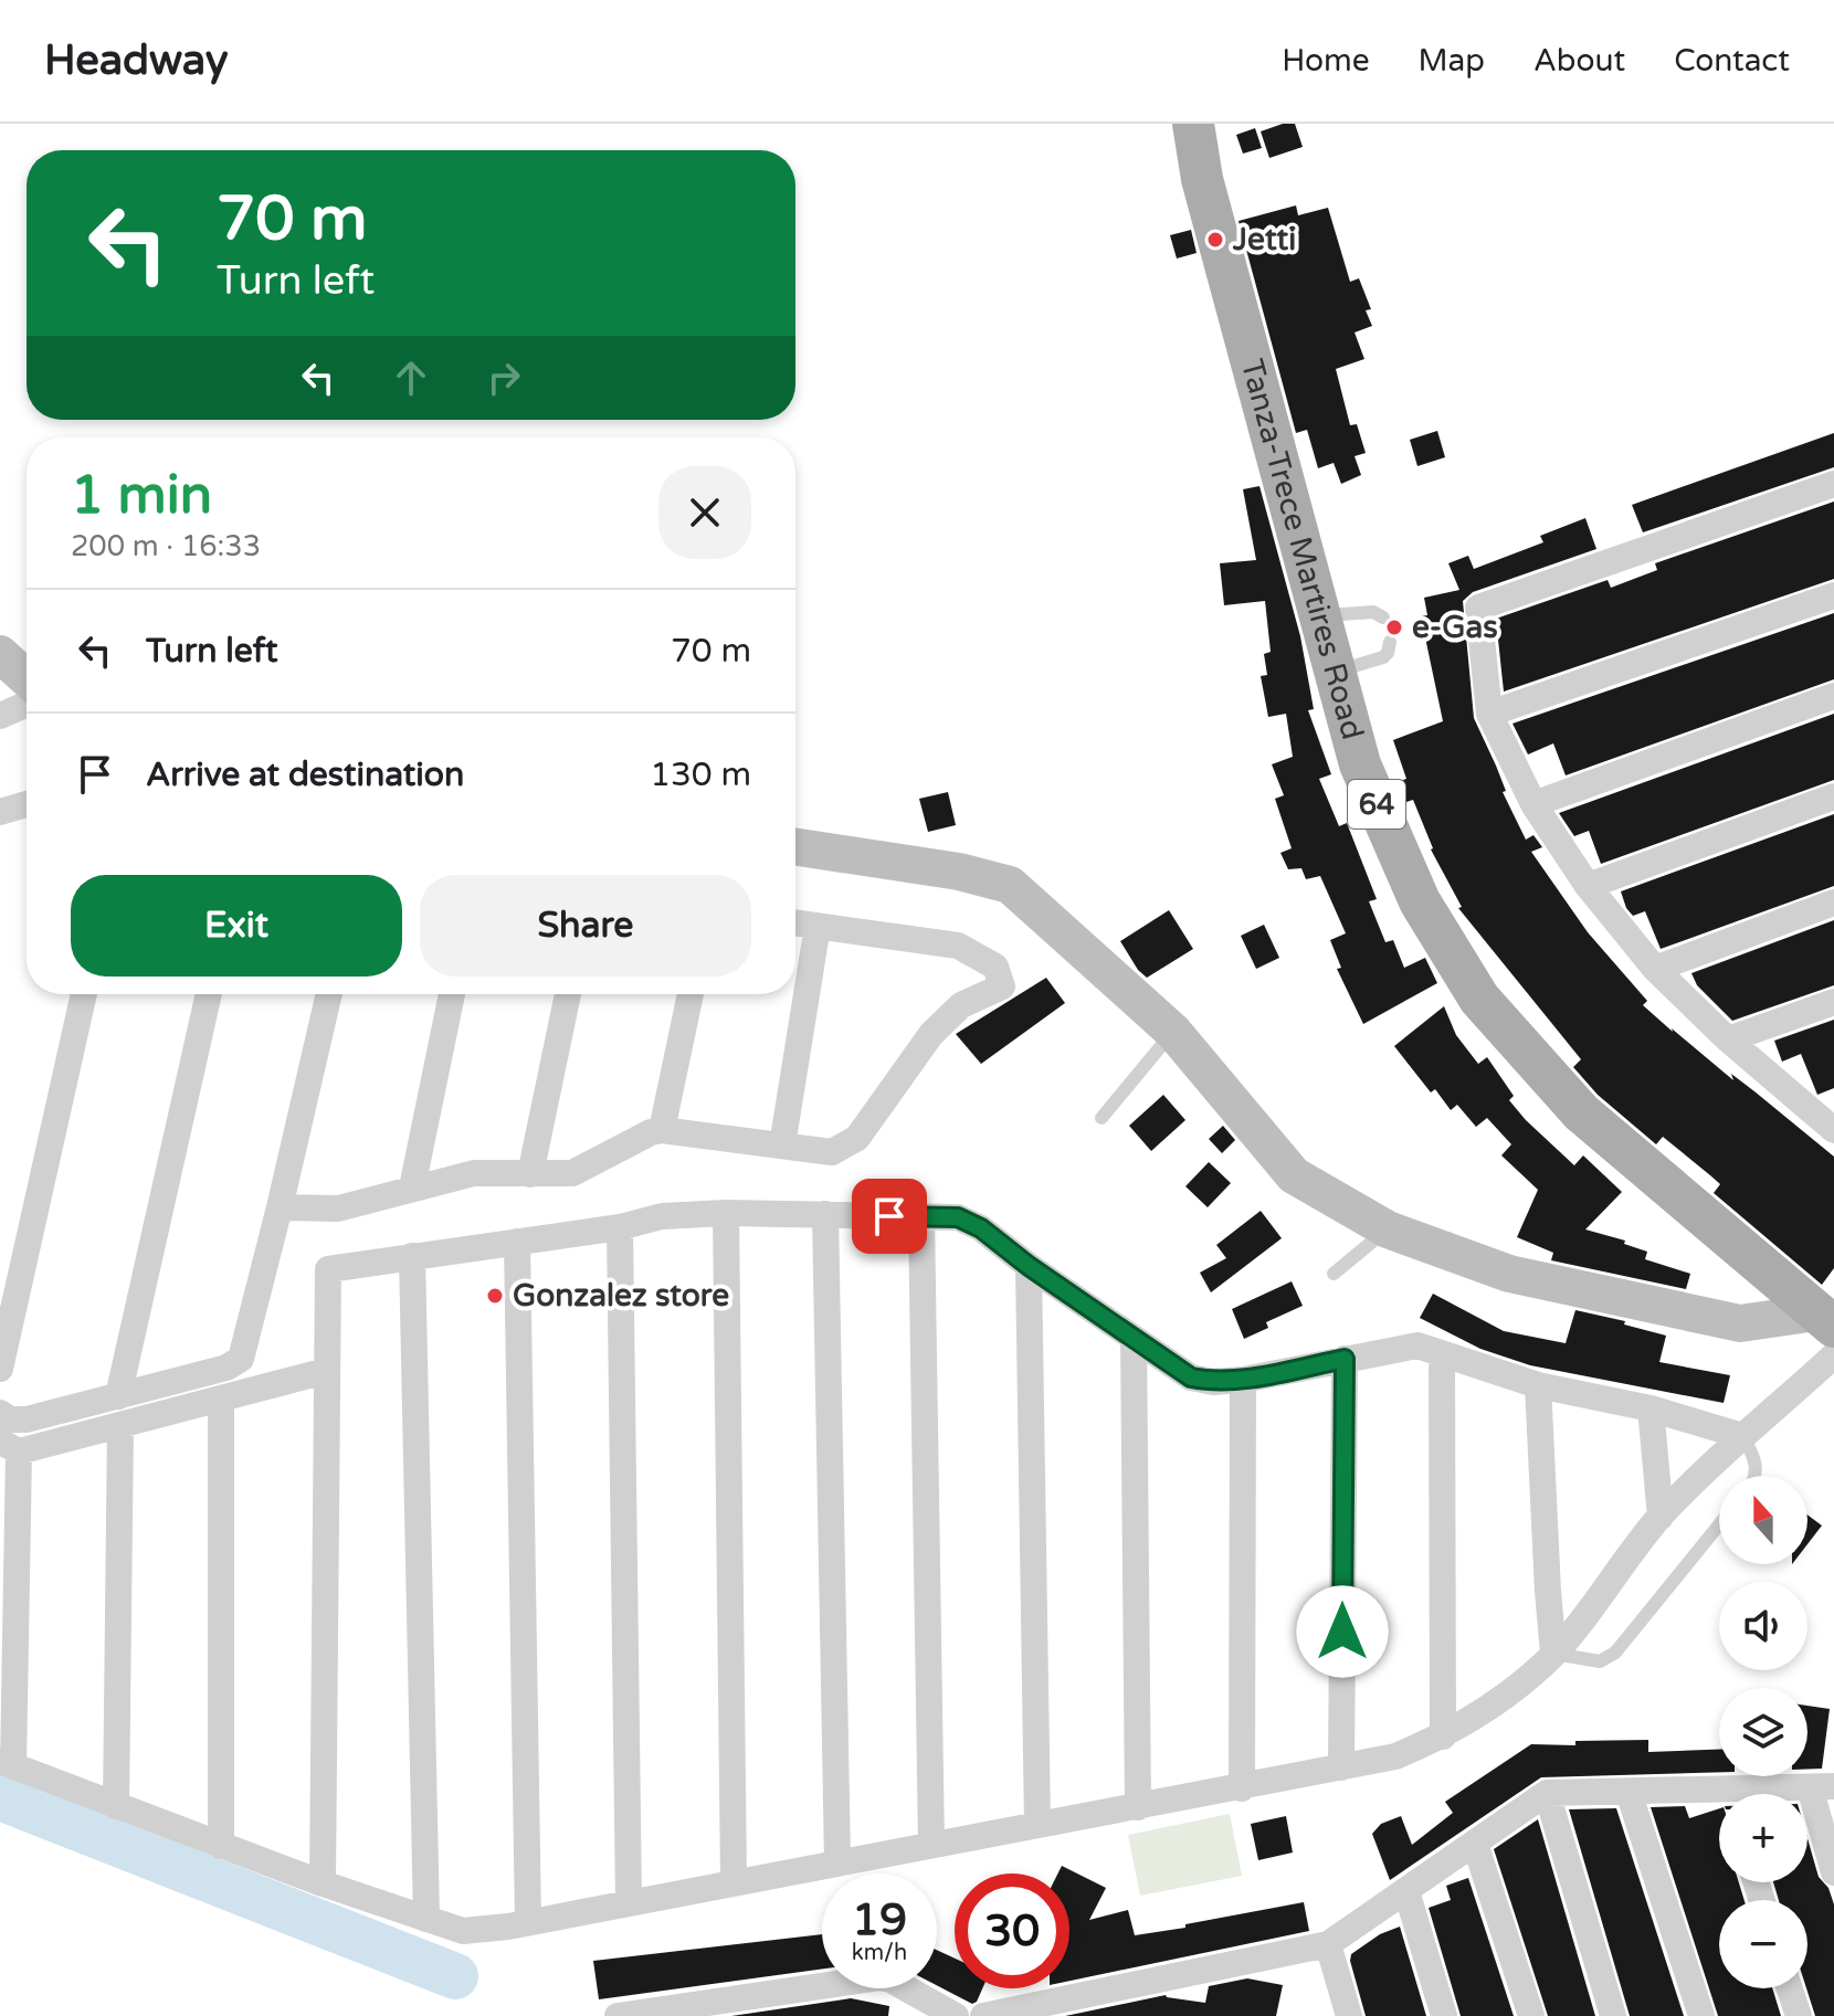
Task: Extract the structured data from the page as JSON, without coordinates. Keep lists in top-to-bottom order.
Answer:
{
  "streets": {
    "main road": ["Tanza-Trece Martires Road", "64"]
  },
  "places": ["Jetti", "e-Gas", "Gonzalez store"],
  "north": "top",
  "page": {
    "header": "Headway",
    "nav": [
      "Home",
      "Map",
      "About",
      "Contact"
    ],
    "turn": ["70 m", "Turn left"],
    "heading": ["1 min", "200 m · 16:33"],
    "list": [
      {
        "name": "Turn left",
        "value": "70 m"
      },
      {
        "name": "Arrive at destination",
        "value": "130 m"
      }
    ],
    "buttons": ["Exit", "Share"],
    "map_buttons": ["+", "−"],
    "speed": "19 km/h",
    "limit": "30"
  }
}
